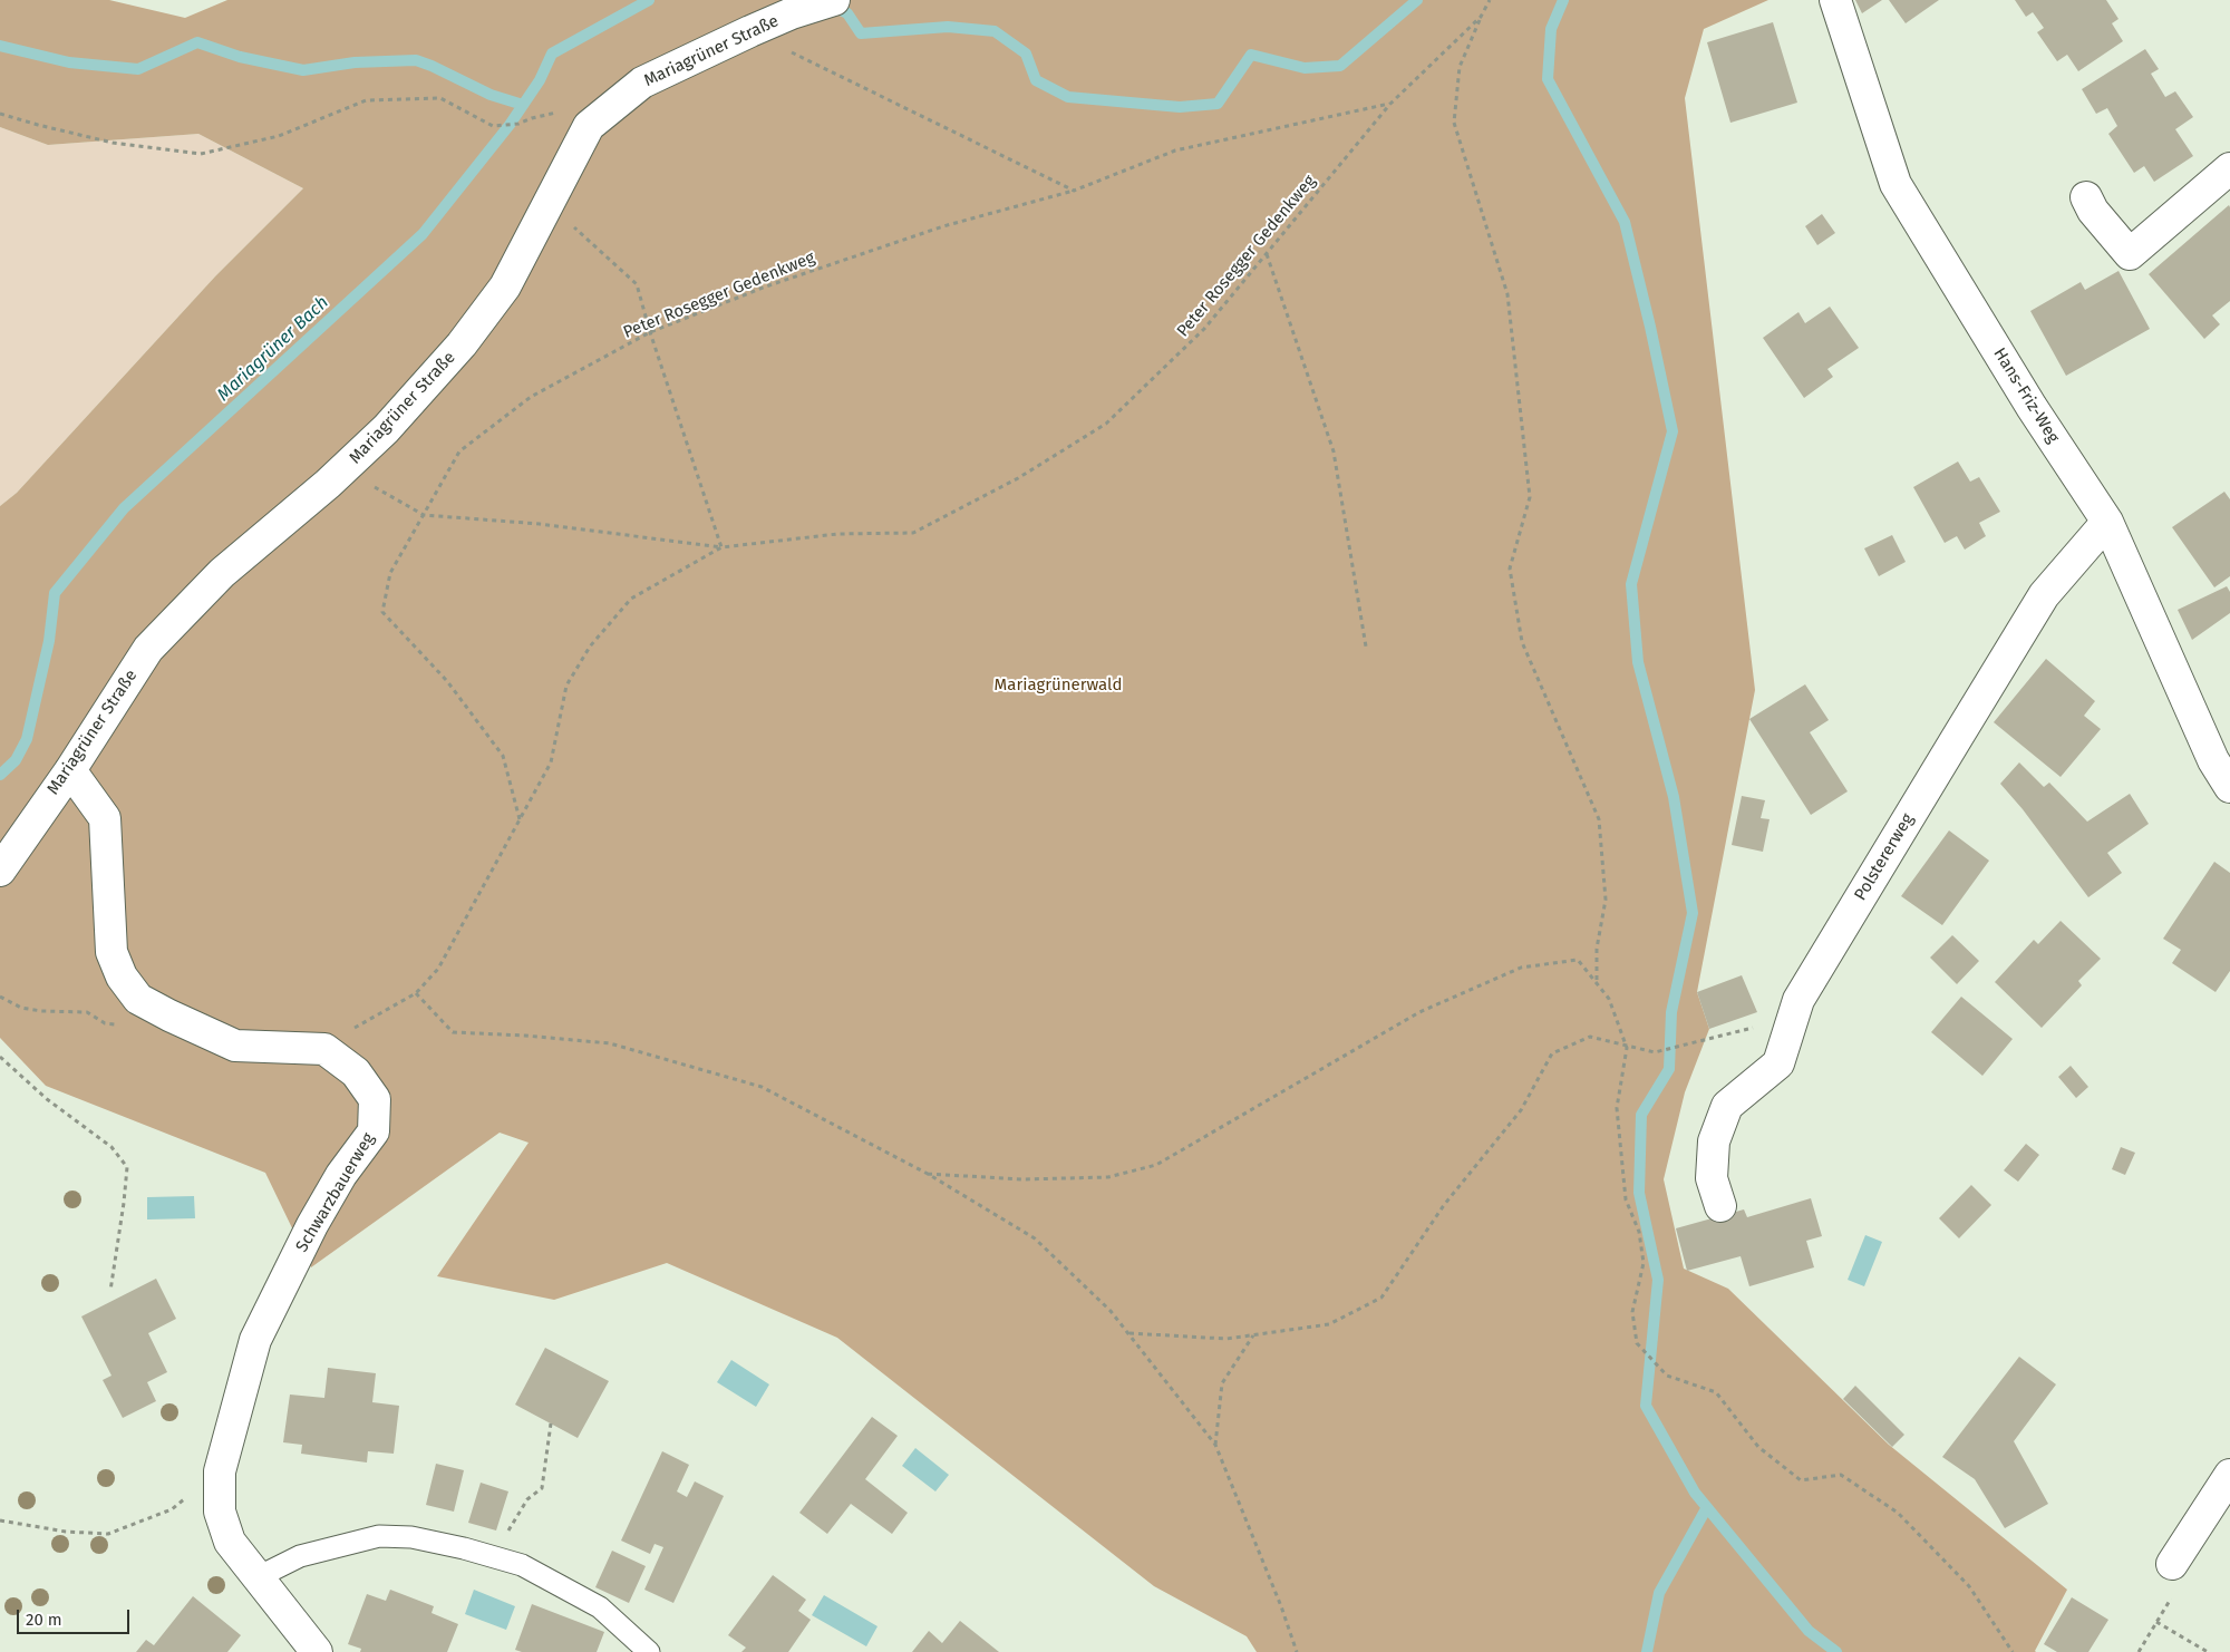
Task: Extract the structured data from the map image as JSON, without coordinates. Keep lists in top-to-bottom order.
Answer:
{
  "streets": {
    "street": [
      "Mariagrüner Straße",
      "Hans-Friz-Weg",
      "Polstererweg",
      "Schwarzbauerweg"
    ],
    "path": ["Peter Rosegger Gedenkweg"]
  },
  "crossings": [
    ["Peter Rosegger Gedenkweg", "Schwarzbauerweg"],
    ["Hans-Friz-Weg", "Polstererweg"]
  ],
  "water": ["Mariagrüner Bach"],
  "parks": ["Mariagrünerwald"],
  "scale_bar": "20 m"
}
